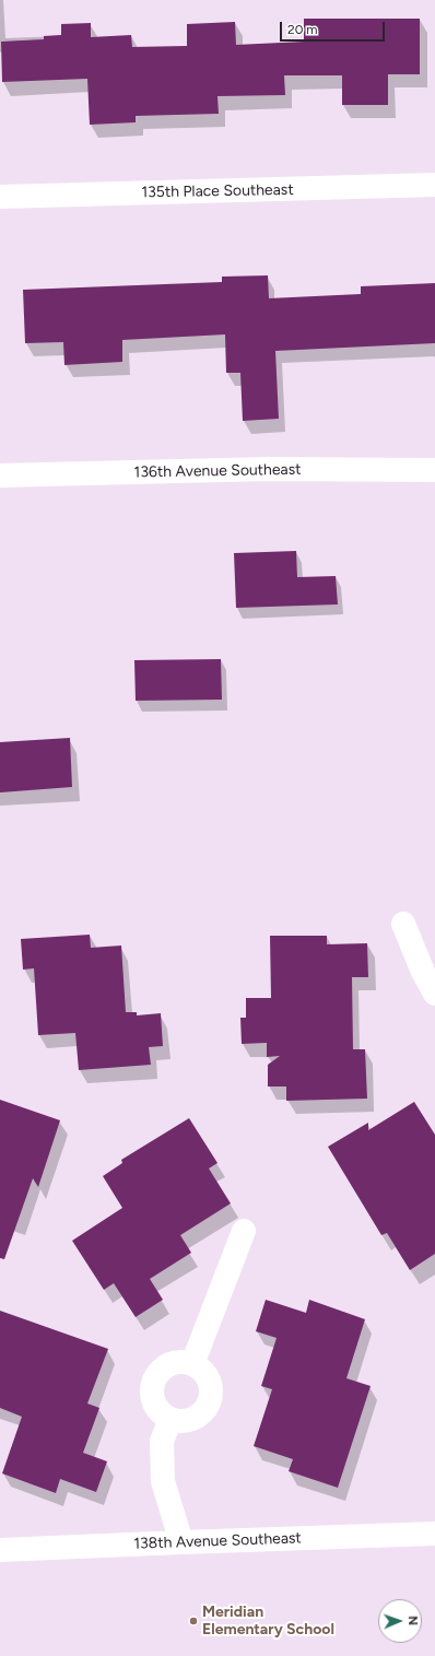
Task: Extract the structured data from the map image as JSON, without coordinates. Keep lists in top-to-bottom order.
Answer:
{
  "streets": {
    "street": ["135th Place Southeast", "136th Avenue Southeast", "138th Avenue Southeast"]
  },
  "places": ["Meridian Elementary School"],
  "scale_bar": "20 m",
  "north": "right"
}
